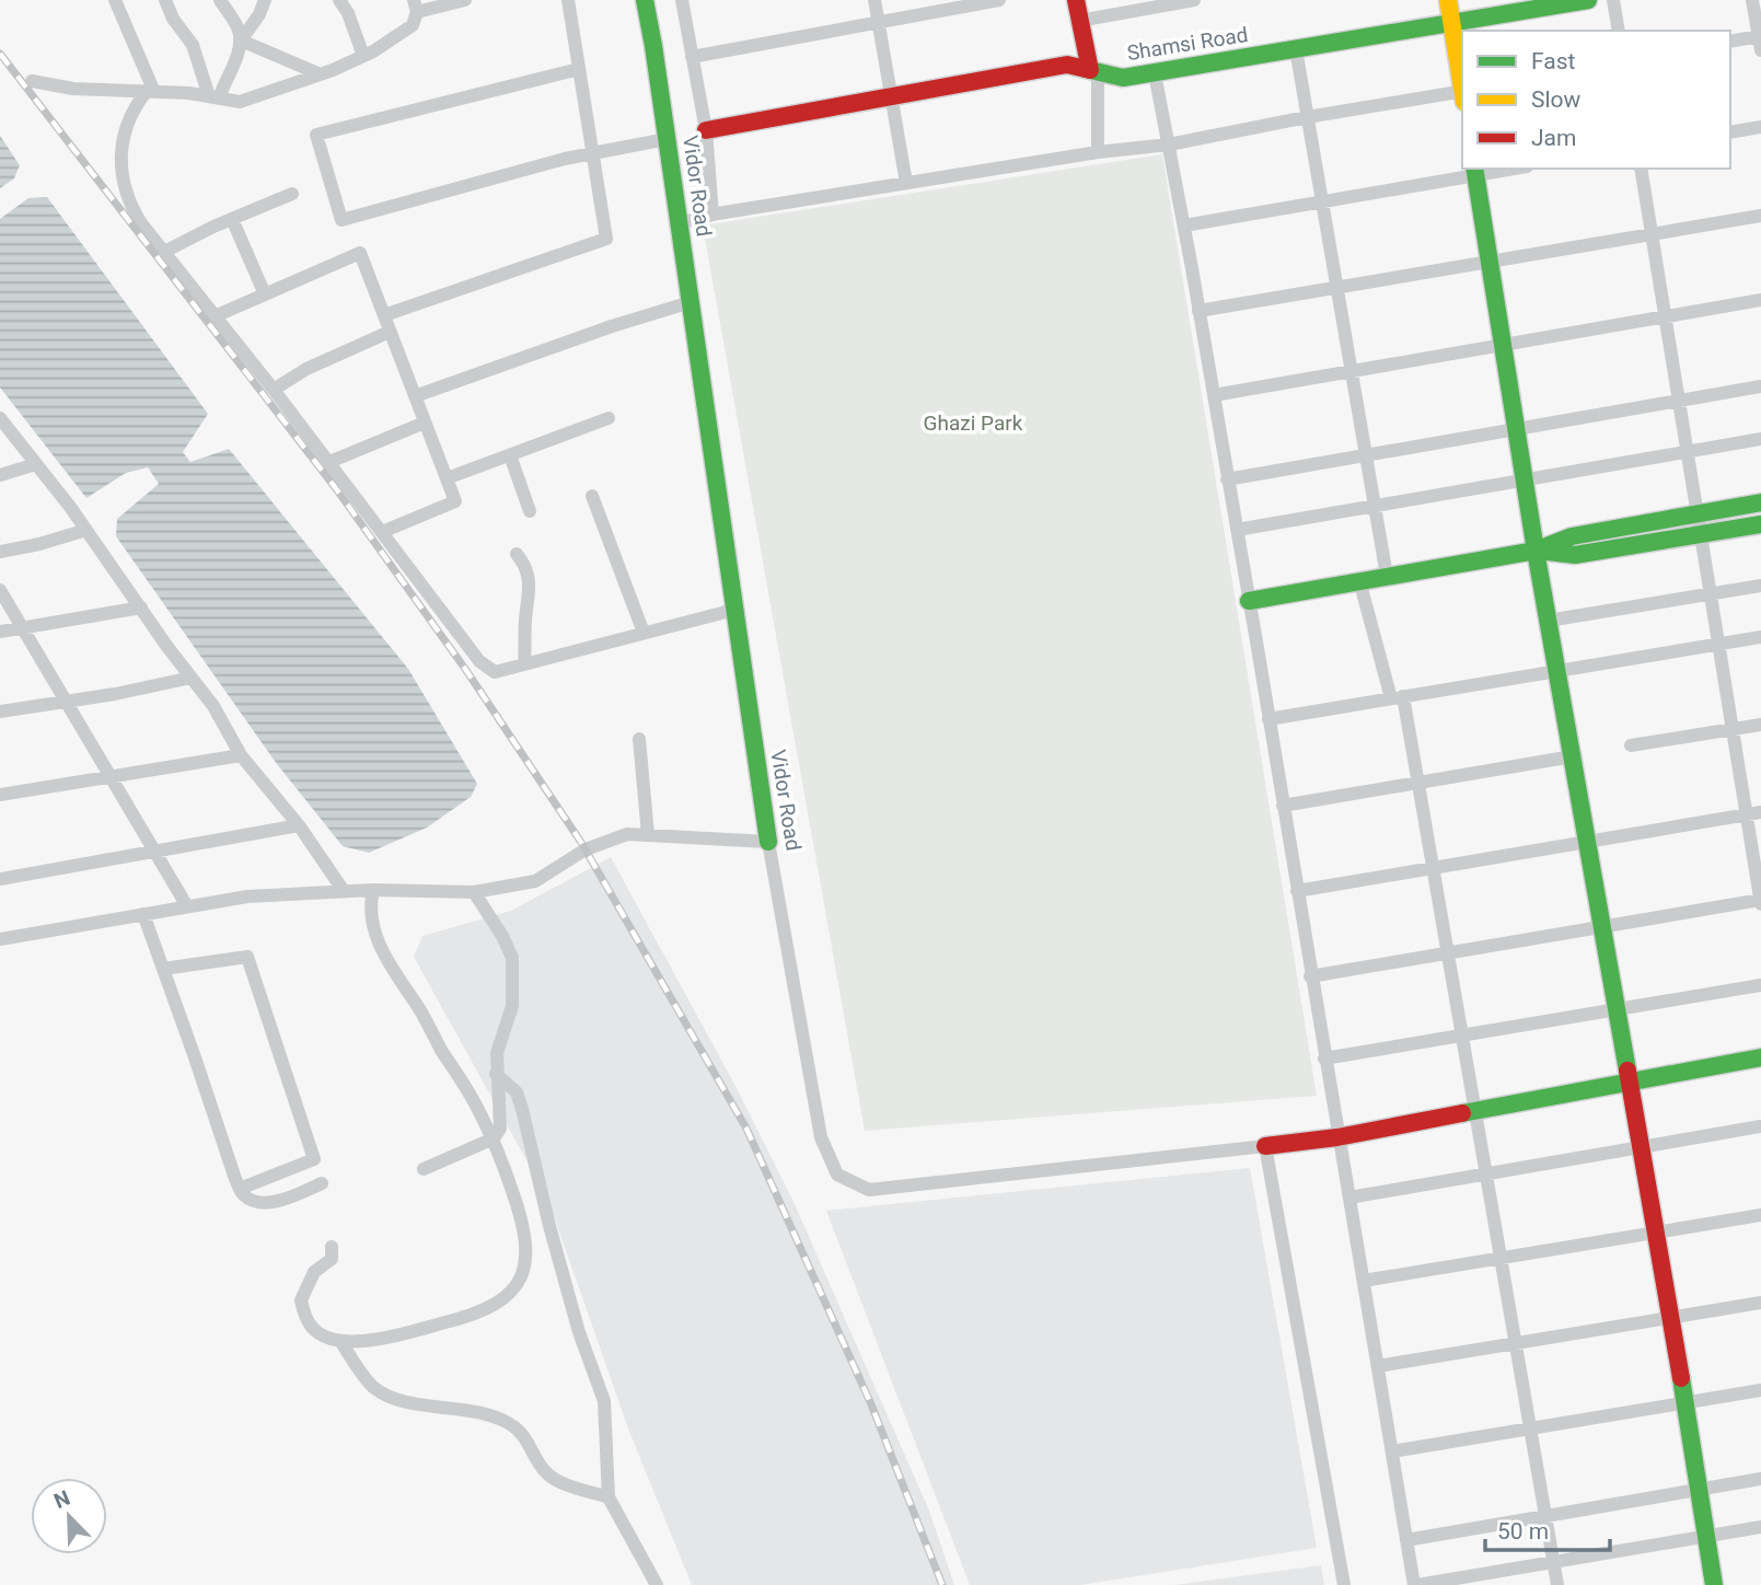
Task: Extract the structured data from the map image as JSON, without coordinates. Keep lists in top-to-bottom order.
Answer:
{
  "streets": {
    "street": ["Shamsi Road", "Vidor Road"]
  },
  "parks": ["Ghazi Park"],
  "legend": ["Fast", "Slow", "Jam"],
  "scale_bar": "50 m",
  "north": "top left"
}
